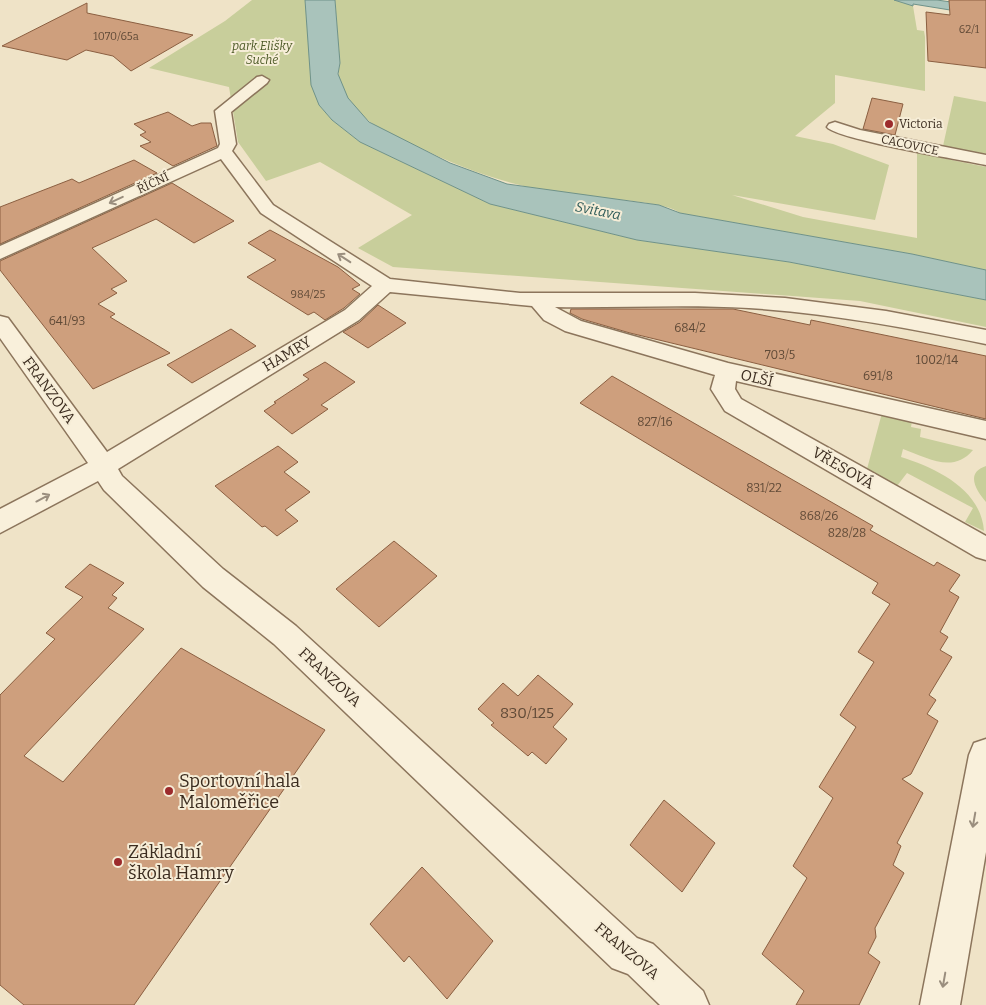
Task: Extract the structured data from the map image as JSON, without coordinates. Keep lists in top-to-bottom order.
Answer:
{
  "streets": {
    "street": [
      "CACOVICE",
      "ŘÍČNÍ",
      "HAMRY",
      "OLŠÍ",
      "FRANZOVA",
      "VŘESOVÁ"
    ]
  },
  "crossings": [
    ["HAMRY", "FRANZOVA"],
    ["OLŠÍ", "VŘESOVÁ"]
  ],
  "one_way": ["ŘÍČNÍ"],
  "water": ["Svitava"],
  "parks": ["park Elišky Suché"],
  "places": ["Victoria", "Sportovní hala Maloměřice", "Základní škola Hamry"],
  "house_numbers": [
    "62/1",
    "1070/65a",
    "984/25",
    "641/93",
    "684/2",
    "703/5",
    "1002/14",
    "691/8",
    "827/16",
    "831/22",
    "868/26",
    "828/28",
    "830/125"
  ]
}
